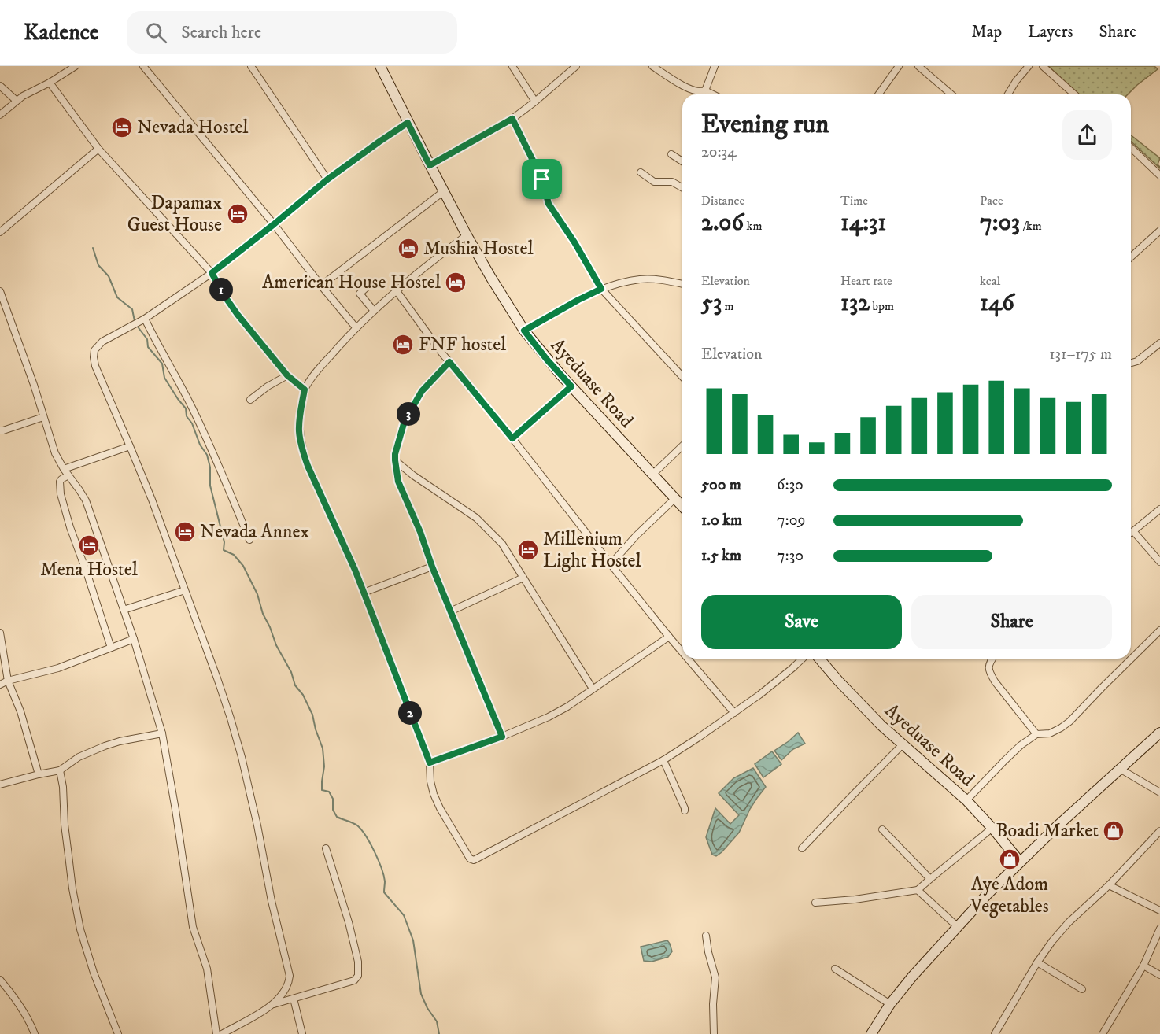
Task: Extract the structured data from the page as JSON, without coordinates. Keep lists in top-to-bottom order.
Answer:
{
  "streets": {
    "street": ["Ayeduase Road"]
  },
  "places": {
    "hotel": [
      "Nevada Hostel",
      "Dapamax Guest House",
      "Mushia Hostel",
      "American House Hostel",
      "FNF hostel",
      "Nevada Annex",
      "Mena Hostel",
      "Millenium Light Hostel"
    ],
    "shop": ["Boadi Market", "Aye Adom Vegetables"]
  },
  "page": {
    "header": "Kadence",
    "search": "Search here",
    "nav": ["Map", "Layers", "Share"],
    "heading": ["Evening run", "20:34"],
    "stats": [
      ["Distance", "2.06 km"],
      ["Time", "14:31"],
      ["Pace", "7:03 /km"],
      ["Elevation", "53 m"],
      ["Heart rate", "132 bpm"],
      ["kcal", "146"]
    ],
    "pins": ["1", "3", "2"],
    "chart": ["Elevation", "131–175 m"],
    "list": [
      {
        "name": "500 m",
        "note": "6:30"
      },
      {
        "name": "1.0 km",
        "note": "7:09"
      },
      {
        "name": "1.5 km",
        "note": "7:30"
      }
    ],
    "buttons": ["Save", "Share"]
  }
}
